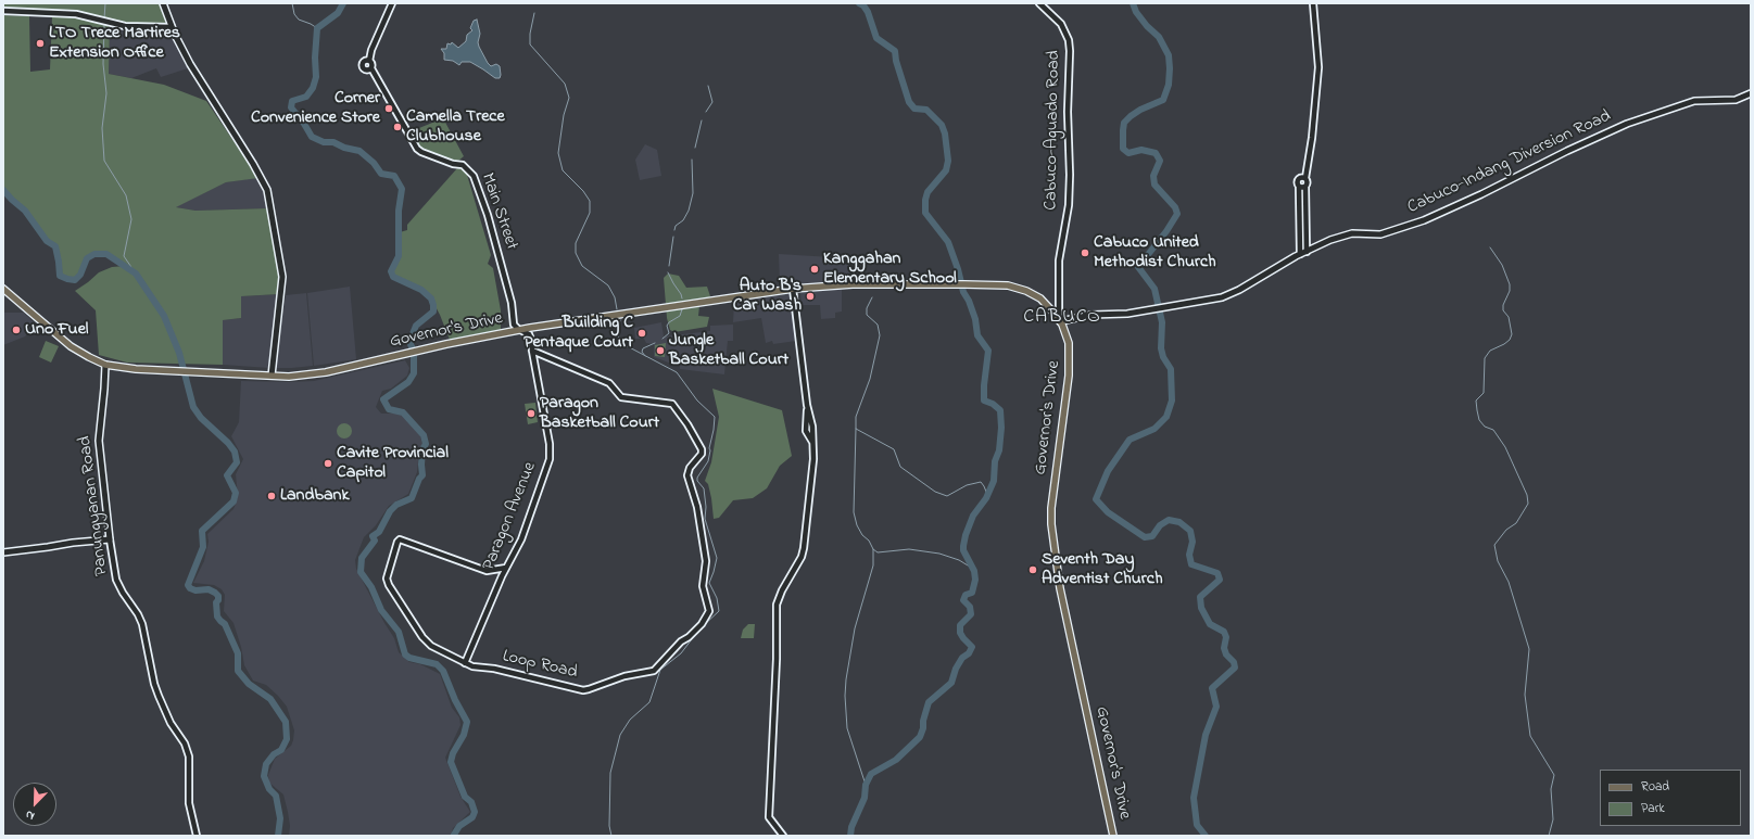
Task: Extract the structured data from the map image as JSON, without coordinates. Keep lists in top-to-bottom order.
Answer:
{
  "streets": {
    "main road": ["Cabuco-Indang Diversion Road", "Governor's Drive", "Panungyanan Road"],
    "street": [
      "Cabuco-Aguado Road",
      "Main Street",
      "Paragon Avenue",
      "Loop Road"
    ]
  },
  "crossings": [
    ["Cabuco-Aguado Road", "Cabuco-Indang Diversion Road"],
    ["Cabuco-Aguado Road", "Governor's Drive"],
    ["Cabuco-Indang Diversion Road", "Governor's Drive"],
    ["Governor's Drive", "Panungyanan Road"],
    ["Paragon Avenue", "Loop Road"]
  ],
  "districts": ["CABUCO"],
  "places": [
    "LTO Trece Martires Extension Office",
    "Corner Convenience Store",
    "Camella Trece Clubhouse",
    "Cabuco United Methodist Church",
    "Kanggahan Elementary School",
    "Auto B's Car Wash",
    "Uno Fuel",
    "Building C Pentaque Court",
    "Jungle Basketball Court",
    "Paragon Basketball Court",
    "Cavite Provincial Capitol",
    "Landbank",
    "Seventh Day Adventist Church"
  ],
  "legend": ["Road", "Park"],
  "north": "bottom left"
}
